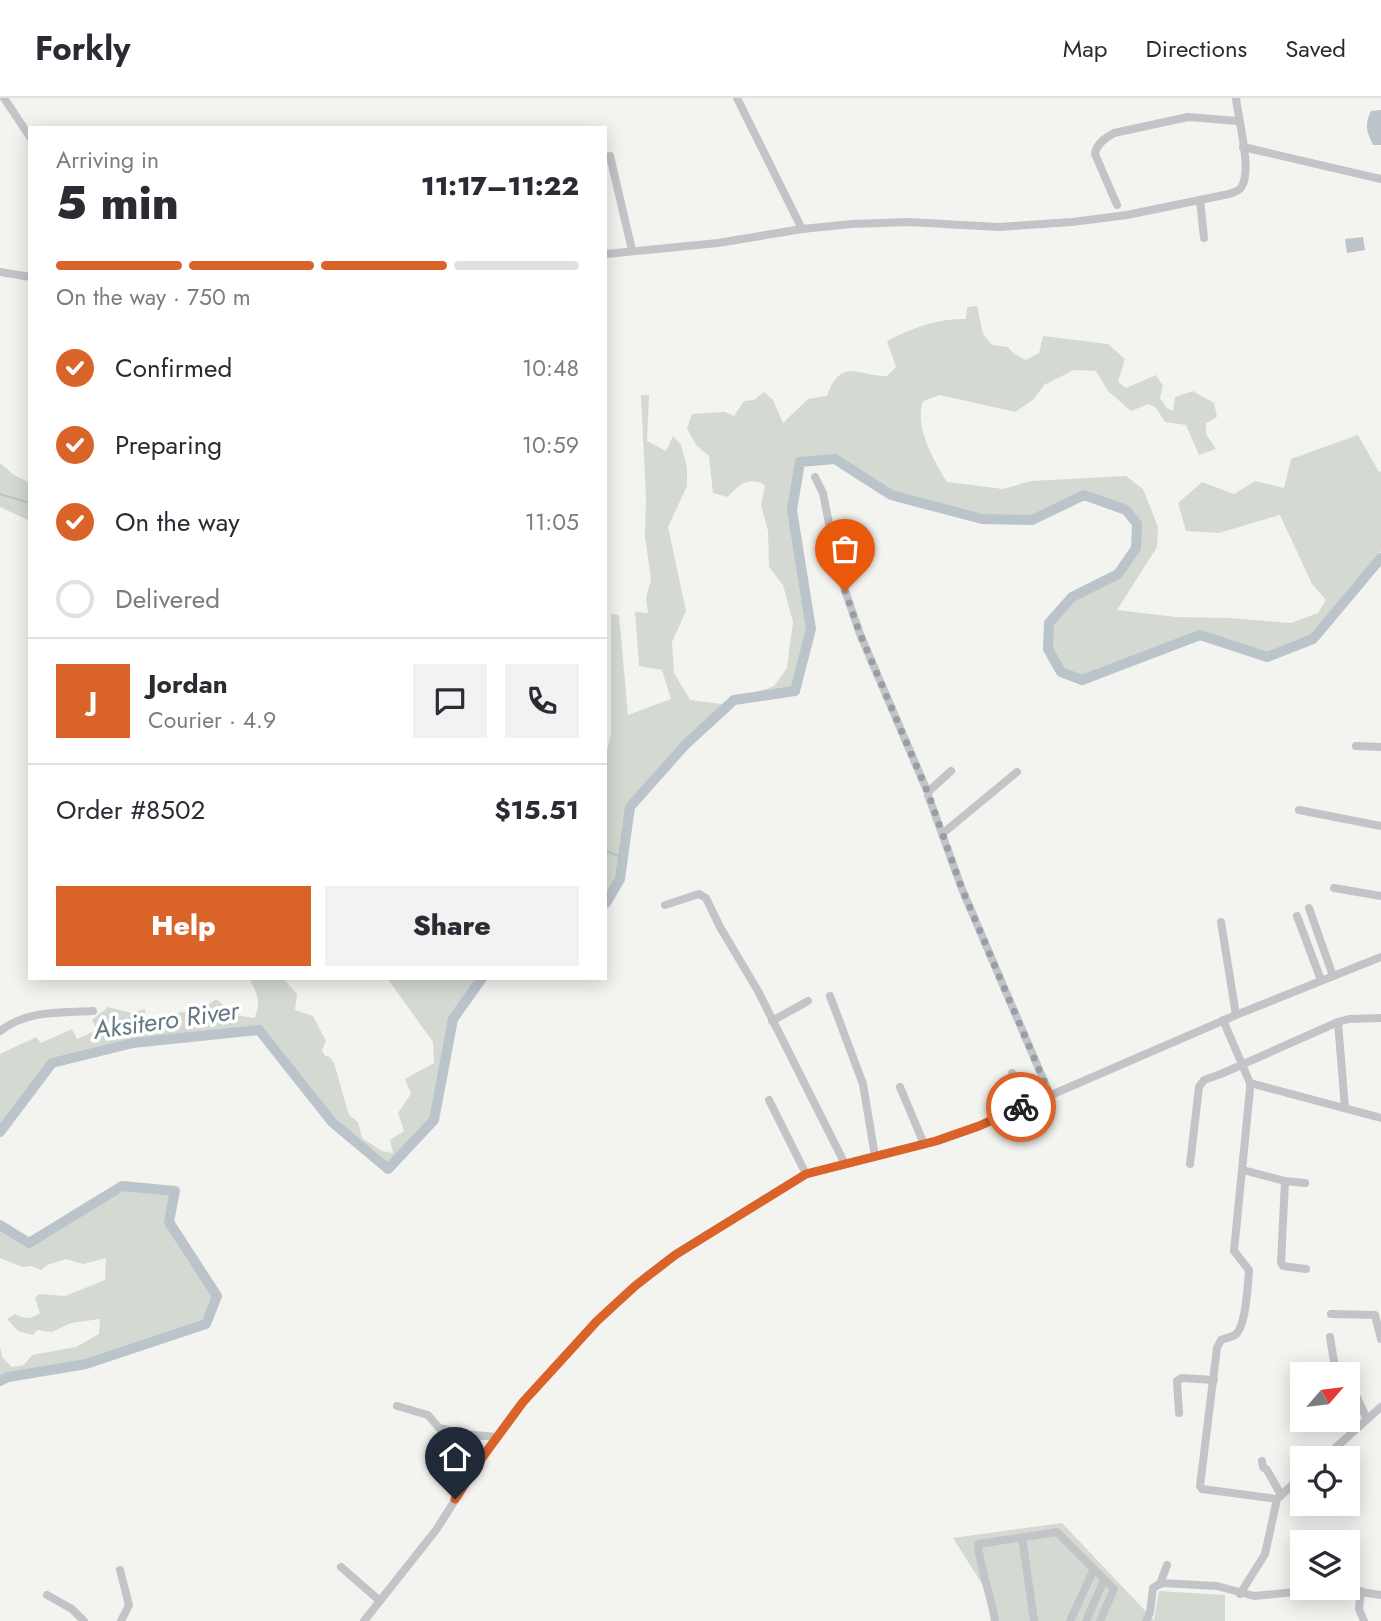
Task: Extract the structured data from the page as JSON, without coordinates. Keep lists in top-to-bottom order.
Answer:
{
  "water": ["Aksitero River"],
  "north": "top right",
  "page": {
    "header": "Forkly",
    "nav": ["Map", "Directions", "Saved"],
    "heading": ["5 min", "Arriving in", "11:17–11:22"],
    "panel": [
      "Jordan",
      "Courier · 4.9",
      "Order #8502",
      "$15.51"
    ],
    "bar": "On the way · 750 m",
    "list": [
      ["Confirmed", "10:48"],
      ["Preparing", "10:59"],
      ["On the way", "11:05"],
      "Delivered"
    ],
    "round": "J",
    "buttons": ["Help", "Share"]
  }
}
